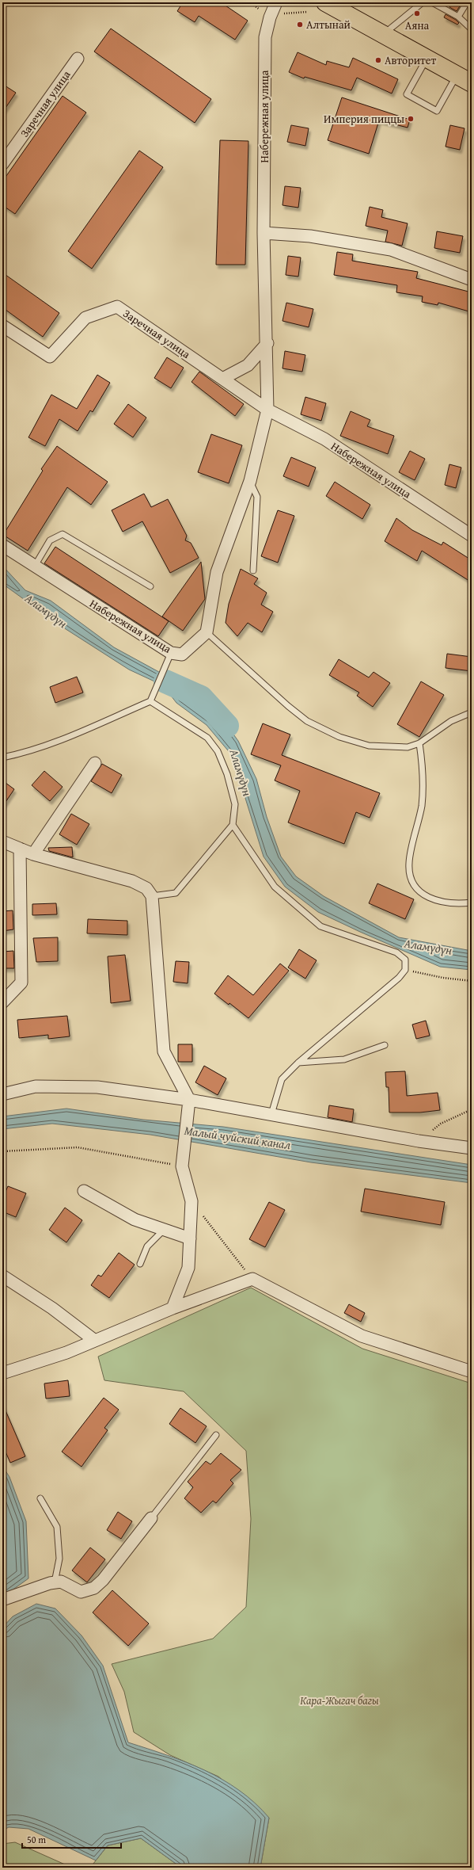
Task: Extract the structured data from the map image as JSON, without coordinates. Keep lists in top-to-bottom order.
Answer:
{
  "streets": {
    "street": ["Заречная улица", "Набережная улица"]
  },
  "crossings": [
    ["Заречная улица", "Набережная улица"]
  ],
  "water": ["Аламүдүн", "Малый чуйский канал"],
  "parks": ["Кара-Жыгач багы"],
  "places": [
    "Аяна",
    "Алтынай",
    "Авторитет",
    "Империя пиццы"
  ],
  "scale_bar": "50 m"
}
